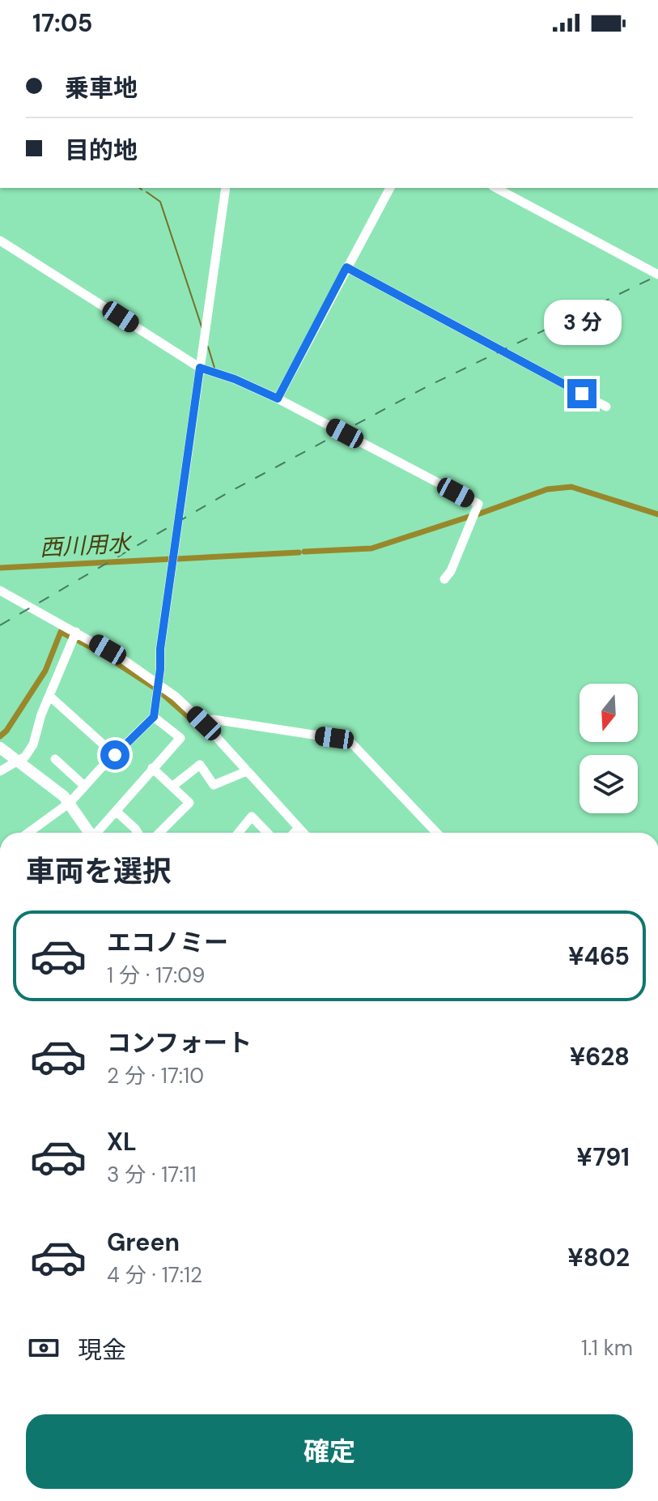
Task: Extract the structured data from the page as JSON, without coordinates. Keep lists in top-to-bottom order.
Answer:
{
  "water": ["西川用水"],
  "north": "bottom",
  "page": {
    "status": "17:05",
    "banner": ["乗車地", "目的地"],
    "bubble": "3 分",
    "heading": "車両を選択",
    "list": [
      {
        "name": "エコノミー",
        "note": "1 分 · 17:09",
        "value": "¥465"
      },
      {
        "name": "コンフォート",
        "note": "2 分 · 17:10",
        "value": "¥628"
      },
      {
        "name": "XL",
        "note": "3 分 · 17:11",
        "value": "¥791"
      },
      {
        "name": "Green",
        "note": "4 分 · 17:12",
        "value": "¥802"
      }
    ],
    "pay": ["現金", "1.1 km"],
    "buttons": "確定"
  }
}
